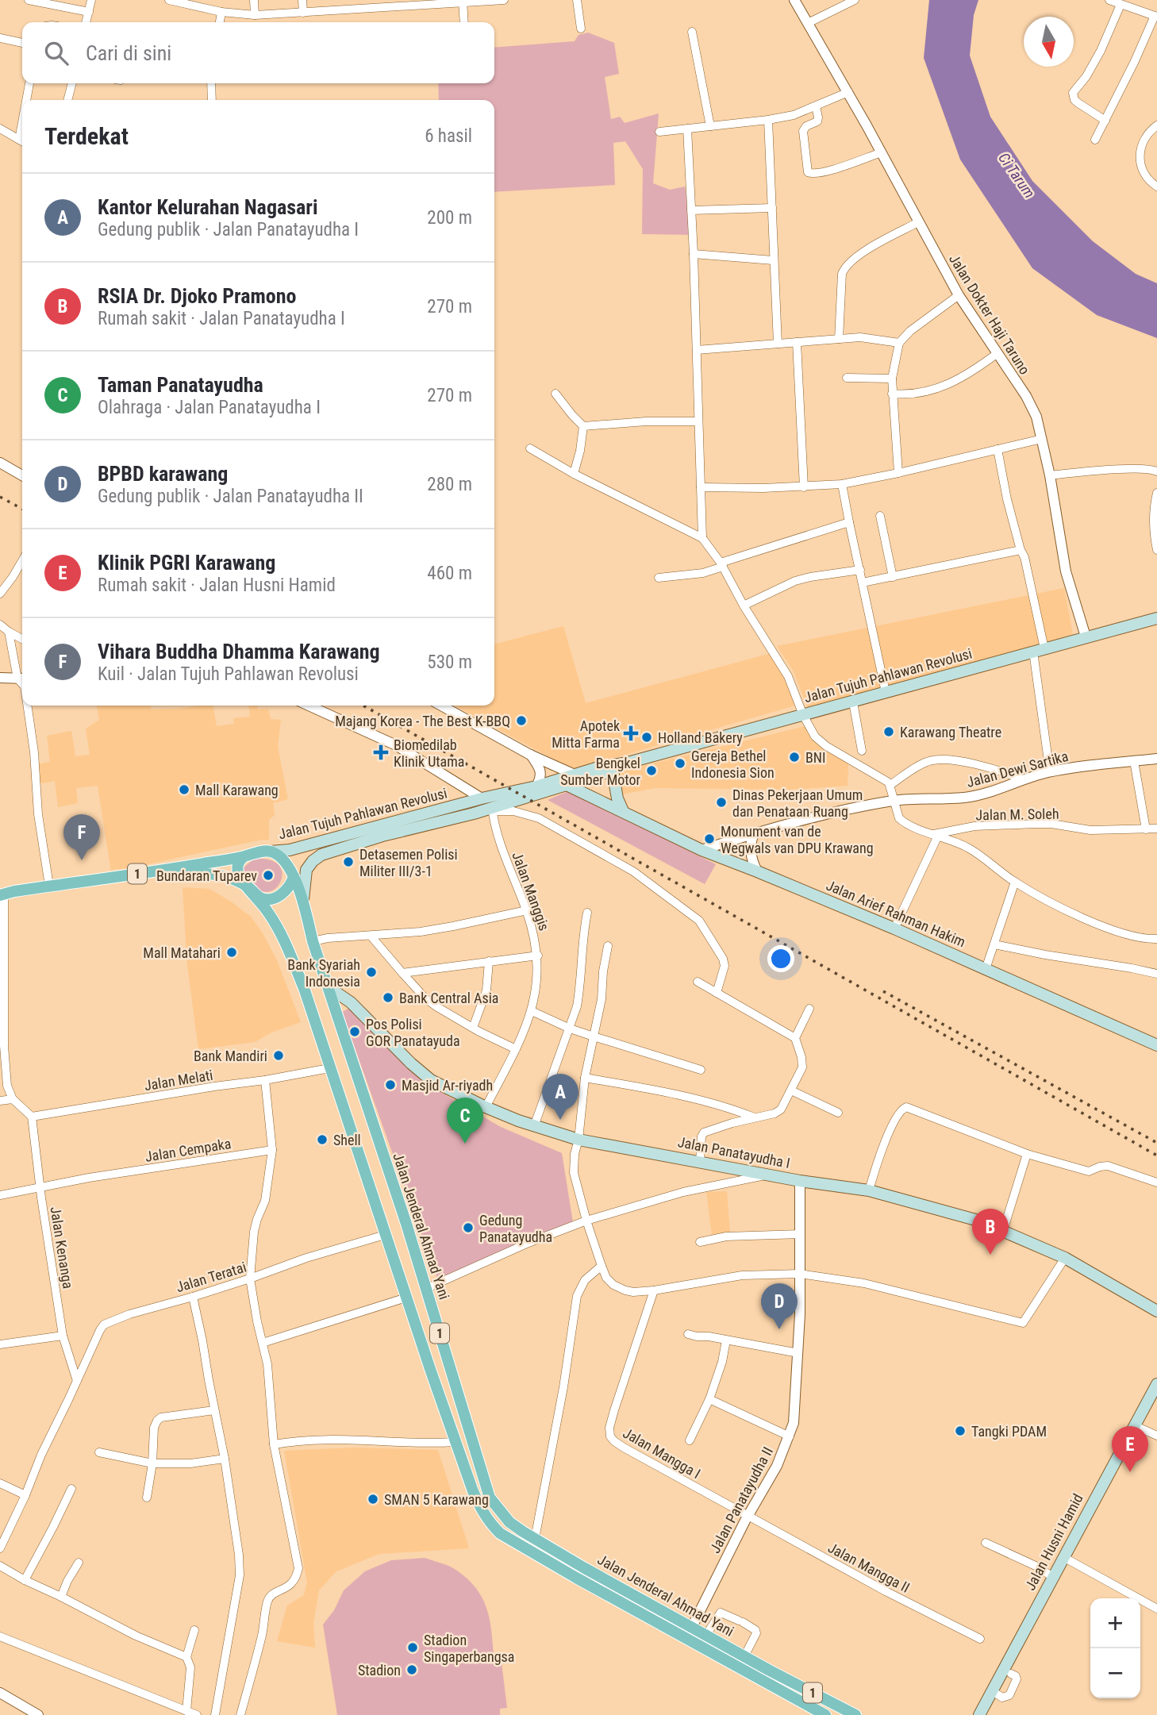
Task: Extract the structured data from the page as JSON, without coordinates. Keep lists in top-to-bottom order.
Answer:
{
  "streets": {
    "main road": [
      "Jalan Tujuh Pahlawan Revolusi",
      "1",
      "Jalan Arief Rahman Hakim",
      "Jalan Panatayudha I",
      "Jalan Jenderal Ahmad Yani",
      "Jalan Husni Hamid"
    ],
    "street": [
      "Jalan Dokter Haji Taruno",
      "Jalan Dewi Sartika",
      "Jalan M. Soleh",
      "Jalan Manggis",
      "Jalan Melati",
      "Jalan Cempaka",
      "Jalan Kenanga",
      "Jalan Teratai",
      "Jalan Mangga I",
      "Jalan Panatayudha II",
      "Jalan Mangga II"
    ]
  },
  "crossings": [
    ["Jalan Dokter Haji Taruno", "Jalan Tujuh Pahlawan Revolusi"],
    ["Jalan Tujuh Pahlawan Revolusi", "1"],
    ["Jalan Tujuh Pahlawan Revolusi", "Jalan Manggis"],
    ["Jalan Tujuh Pahlawan Revolusi", "Jalan Arief Rahman Hakim"],
    ["Jalan Tujuh Pahlawan Revolusi", "Jalan Jenderal Ahmad Yani"],
    ["Jalan Dewi Sartika", "Jalan Arief Rahman Hakim"],
    ["1", "Jalan Jenderal Ahmad Yani"],
    ["Jalan Manggis", "Jalan Panatayudha I"],
    ["Jalan Melati", "Jalan Jenderal Ahmad Yani"],
    ["Jalan Melati", "Jalan Kenanga"],
    ["Jalan Cempaka", "Jalan Kenanga"],
    ["Jalan Panatayudha I", "Jalan Jenderal Ahmad Yani"],
    ["Jalan Panatayudha I", "Jalan Panatayudha II"],
    ["Jalan Jenderal Ahmad Yani", "Jalan Teratai"],
    ["Jalan Jenderal Ahmad Yani", "Jalan Panatayudha II"],
    ["Jalan Kenanga", "Jalan Teratai"],
    ["Jalan Mangga I", "Jalan Panatayudha II"],
    ["Jalan Mangga I", "Jalan Mangga II"],
    ["Jalan Panatayudha II", "Jalan Mangga II"]
  ],
  "water": ["Ci Tarum"],
  "places": {
    "other": [
      "Majang Korea - The Best K-BBQ",
      "Karawang Theatre",
      "Holland Bakery",
      "BNI",
      "Gereja Bethel Indonesia Sion",
      "Bengkel Sumber Motor",
      "Mall Karawang",
      "Dinas Pekerjaan Umum dan Penataan Ruang",
      "Monument van de Wegwals van DPU Krawang",
      "Detasemen Polisi Militer III/3-1",
      "Bundaran Tuparev",
      "Mall Matahari",
      "Bank Syariah Indonesia",
      "Bank Central Asia",
      "Pos Polisi GOR Panatayuda",
      "Bank Mandiri",
      "Masjid Ar-riyadh",
      "Shell",
      "Gedung Panatayudha",
      "Tangki PDAM",
      "SMAN 5 Karawang",
      "Stadion Singaperbangsa",
      "Stadion"
    ],
    "health": ["Apotek Mitta Farma", "Biomedilab Klinik Utama"]
  },
  "north": "bottom",
  "page": {
    "search": "Cari di sini",
    "heading": ["Terdekat", "6 hasil"],
    "list": [
      {
        "mark": "A",
        "name": "Kantor Kelurahan Nagasari",
        "note": "Gedung publik · Jalan Panatayudha I",
        "value": "200 m"
      },
      {
        "mark": "B",
        "name": "RSIA Dr. Djoko Pramono",
        "note": "Rumah sakit · Jalan Panatayudha I",
        "value": "270 m"
      },
      {
        "mark": "C",
        "name": "Taman Panatayudha",
        "note": "Olahraga · Jalan Panatayudha I",
        "value": "270 m"
      },
      {
        "mark": "D",
        "name": "BPBD karawang",
        "note": "Gedung publik · Jalan Panatayudha II",
        "value": "280 m"
      },
      {
        "mark": "E",
        "name": "Klinik PGRI Karawang",
        "note": "Rumah sakit · Jalan Husni Hamid",
        "value": "460 m"
      },
      {
        "mark": "F",
        "name": "Vihara Buddha Dhamma Karawang",
        "note": "Kuil · Jalan Tujuh Pahlawan Revolusi",
        "value": "530 m"
      }
    ],
    "pins": [
      "F",
      "A",
      "C",
      "B",
      "D",
      "E"
    ],
    "map_buttons": ["+", "−"]
  }
}
